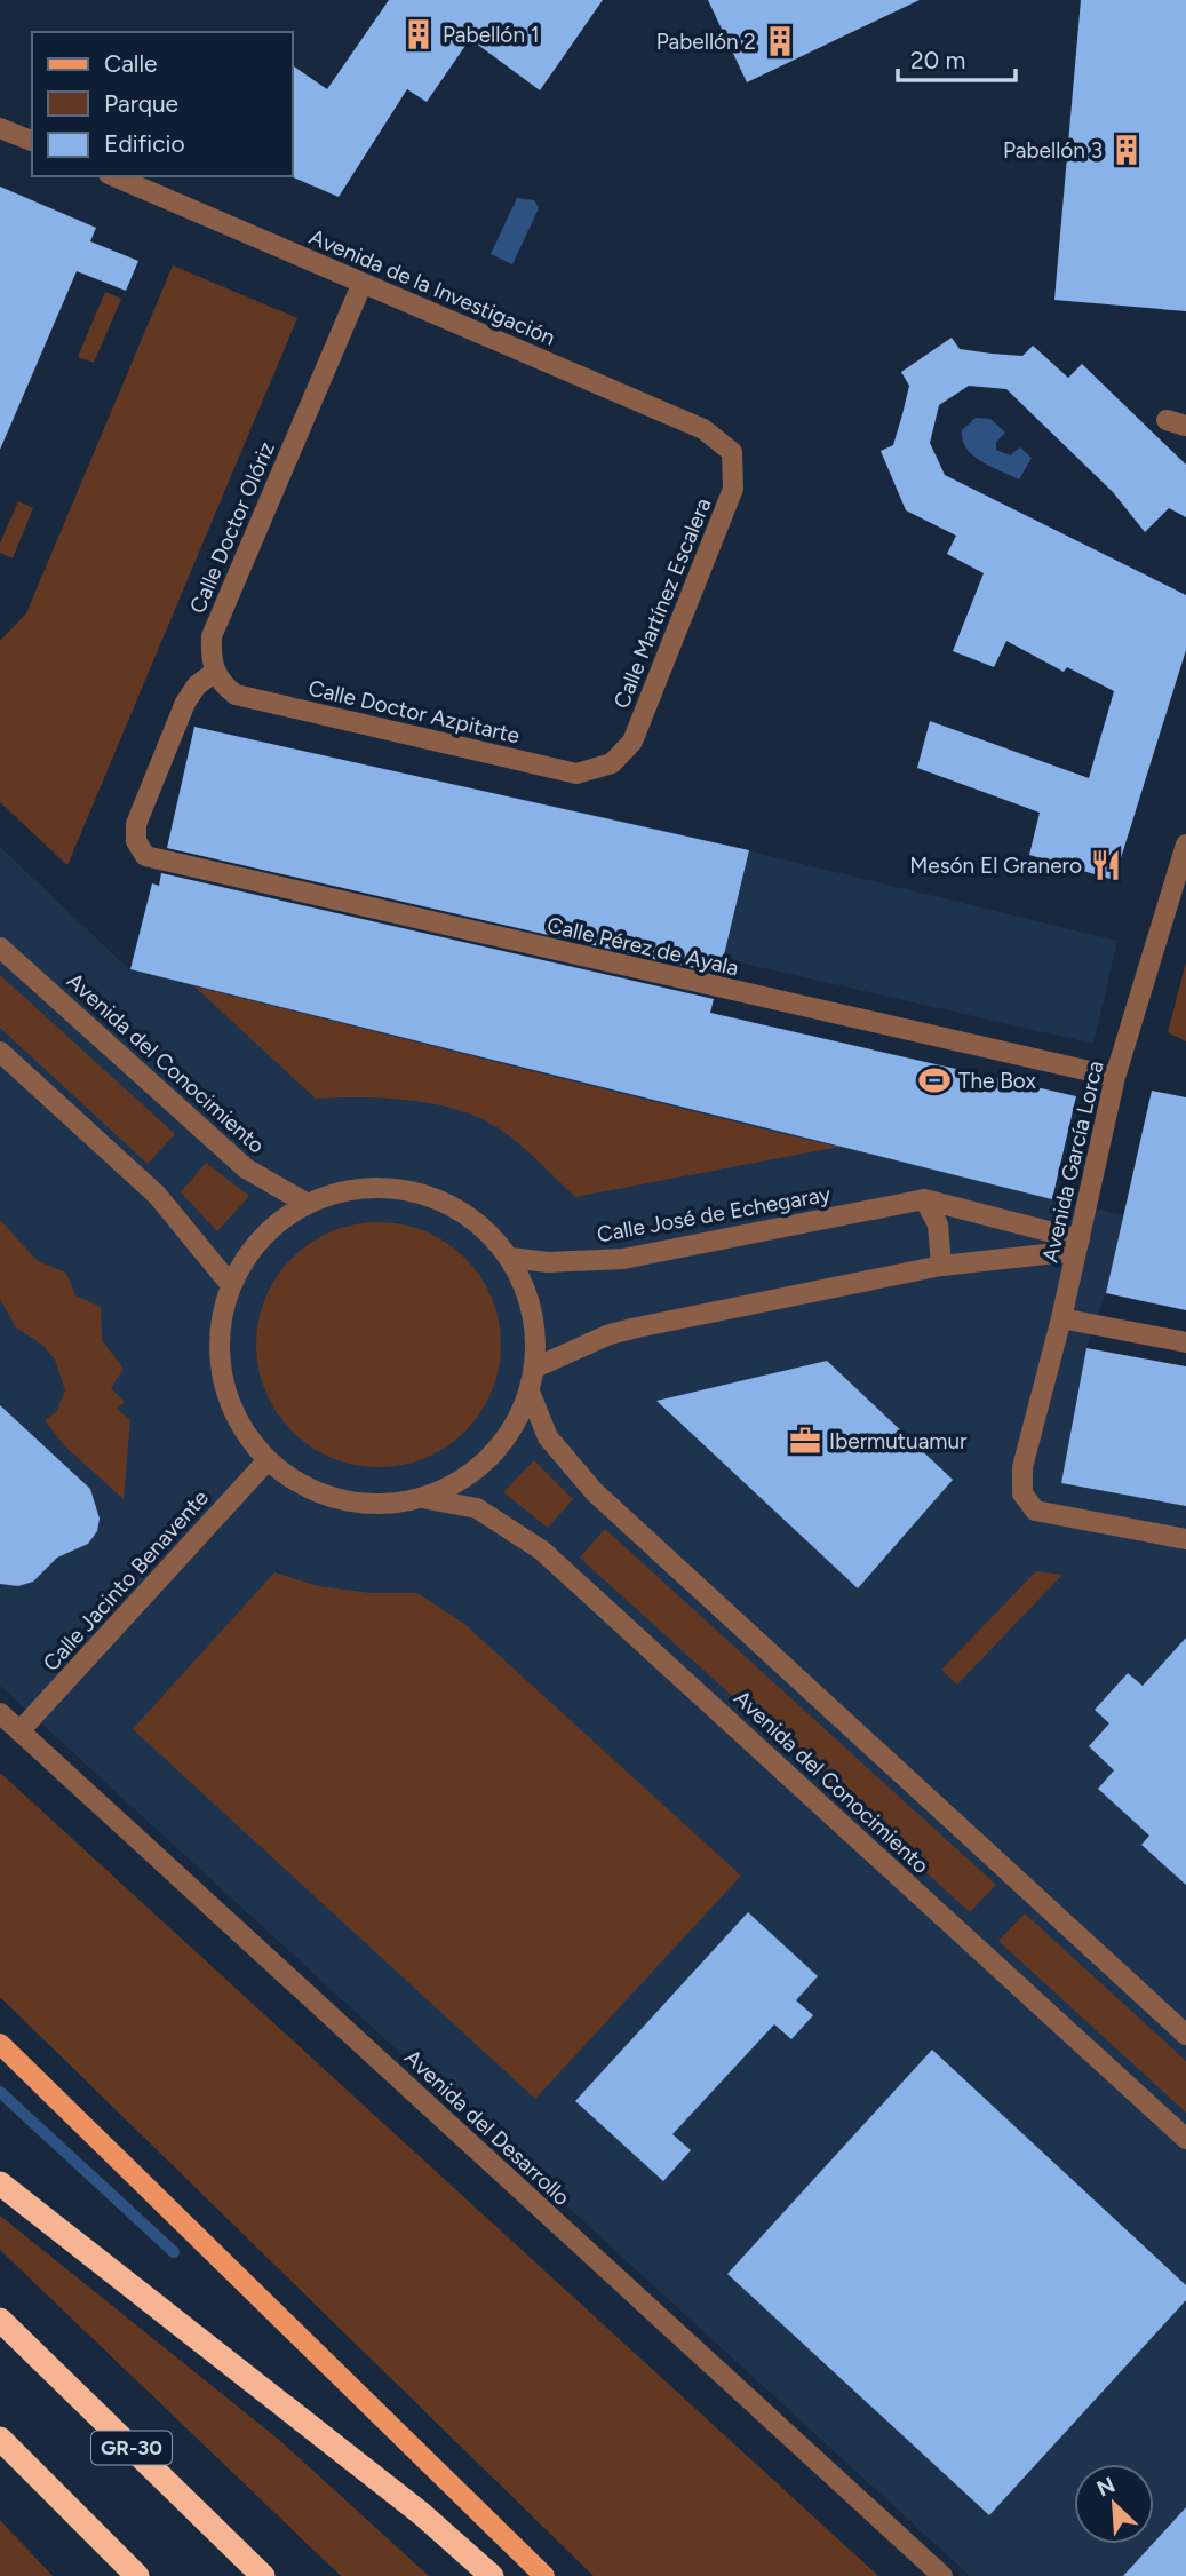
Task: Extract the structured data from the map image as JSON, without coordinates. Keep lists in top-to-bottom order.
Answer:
{
  "streets": {
    "highway": ["GR-30"],
    "street": [
      "Avenida de la Investigación",
      "Calle Doctor Olóriz",
      "Calle Martínez Escalera",
      "Calle Doctor Azpitarte",
      "Calle Pérez de Ayala",
      "Avenida del Conocimiento",
      "Avenida García Lorca",
      "Calle José de Echegaray",
      "Calle Jacinto Benavente",
      "Avenida del Desarrollo"
    ]
  },
  "crossings": [
    ["Avenida de la Investigación", "Calle Doctor Olóriz"],
    ["Avenida de la Investigación", "Calle Martínez Escalera"],
    ["Calle Doctor Olóriz", "Calle Doctor Azpitarte"],
    ["Calle Doctor Olóriz", "Calle Pérez de Ayala"],
    ["Calle Martínez Escalera", "Calle Doctor Azpitarte"],
    ["Calle Doctor Azpitarte", "Calle Pérez de Ayala"],
    ["Calle Pérez de Ayala", "Avenida García Lorca"],
    ["Avenida García Lorca", "Calle José de Echegaray"],
    ["Calle Jacinto Benavente", "Avenida del Desarrollo"]
  ],
  "places": {
    "building": ["Pabellón 1", "Pabellón 2", "Pabellón 3"],
    "restaurant": ["Mesón El Granero"],
    "sports": ["The Box"],
    "office": ["Ibermutuamur"]
  },
  "legend": ["Calle", "Parque", "Edificio"],
  "scale_bar": "20 m",
  "north": "top left"
}
